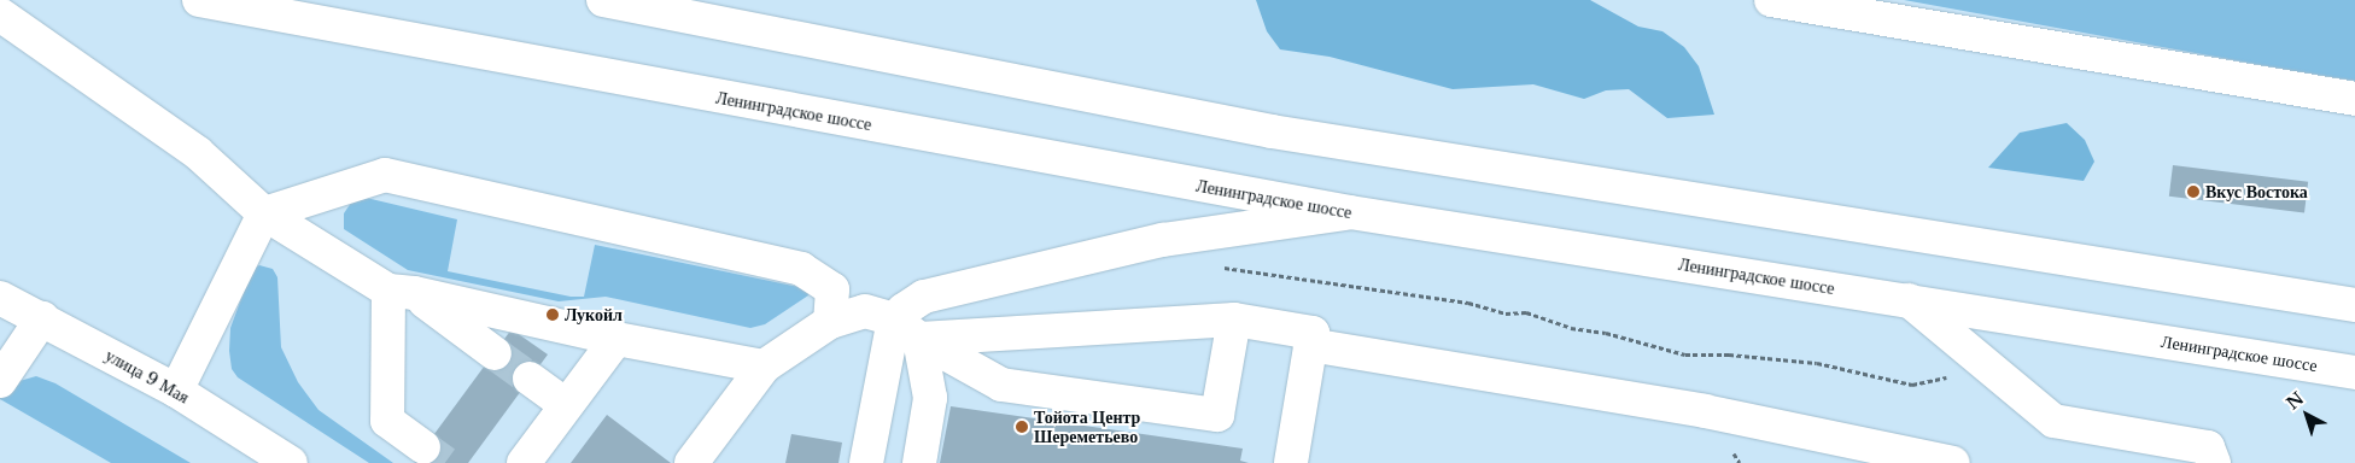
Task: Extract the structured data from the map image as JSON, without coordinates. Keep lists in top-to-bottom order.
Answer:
{
  "streets": {
    "main road": ["Ленинградское шоссе", "улица 9 Мая"]
  },
  "places": ["Вкус Востока", "Лукойл", "Тойота Центр Шереметьево"],
  "north": "top left"
}
